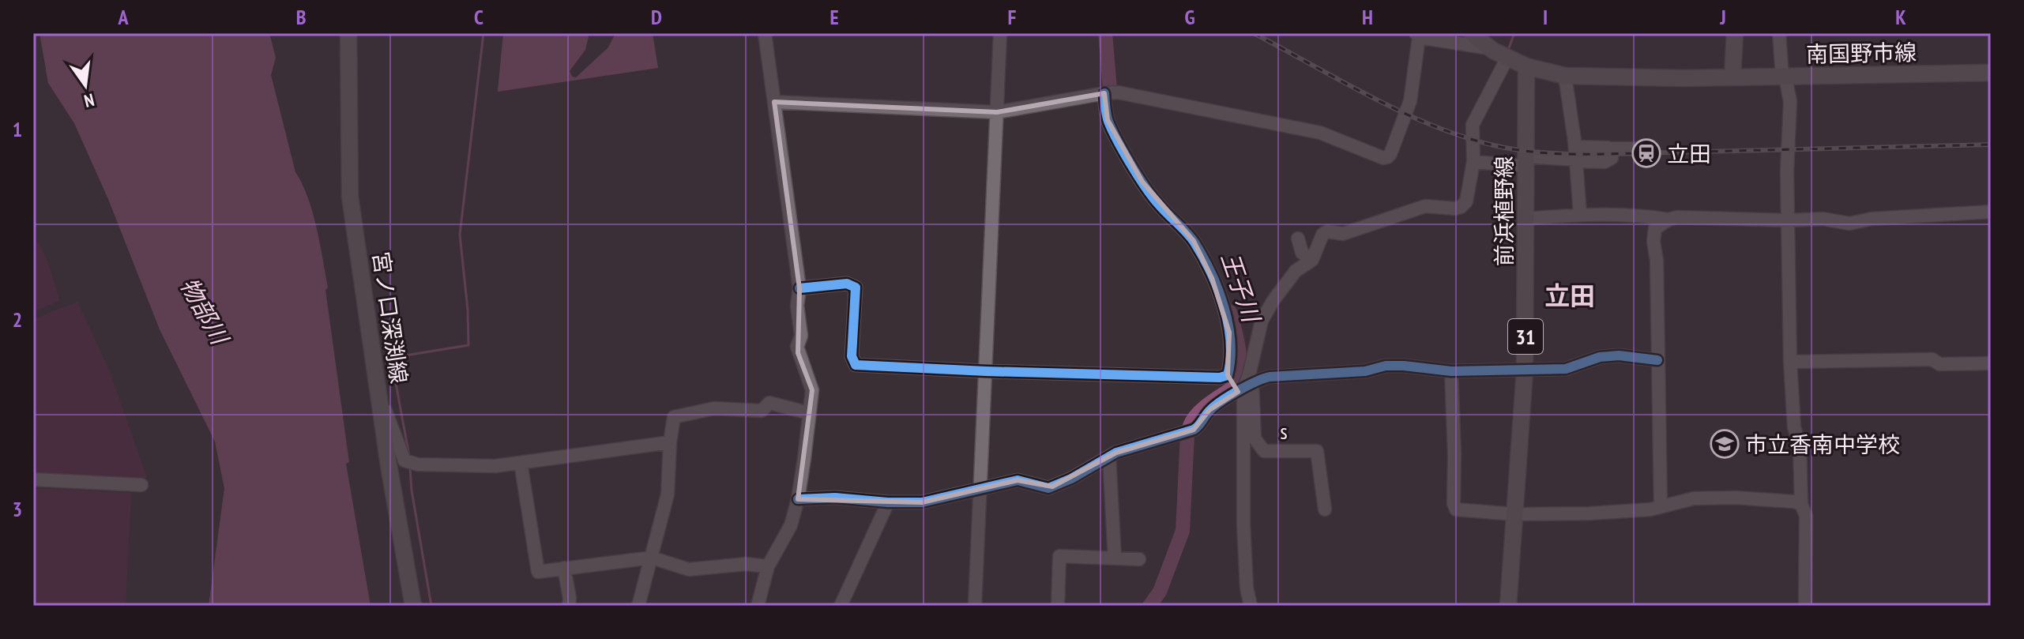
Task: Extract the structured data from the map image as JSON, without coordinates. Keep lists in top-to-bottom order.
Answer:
{
  "streets": {
    "main road": [
      "南国野市線",
      "前浜植野線",
      "宮ノ口深渕線",
      "31"
    ],
    "street": ["s"]
  },
  "districts": ["立田"],
  "water": ["王子川", "物部川"],
  "places": {
    "station": ["立田"],
    "school or university": ["市立香南中学校"]
  },
  "north": "bottom",
  "grid": {
    "columns": [
      "A",
      "B",
      "C",
      "D",
      "E",
      "F",
      "G",
      "H",
      "I",
      "J",
      "K"
    ],
    "rows": ["1", "2", "3"]
  }
}
